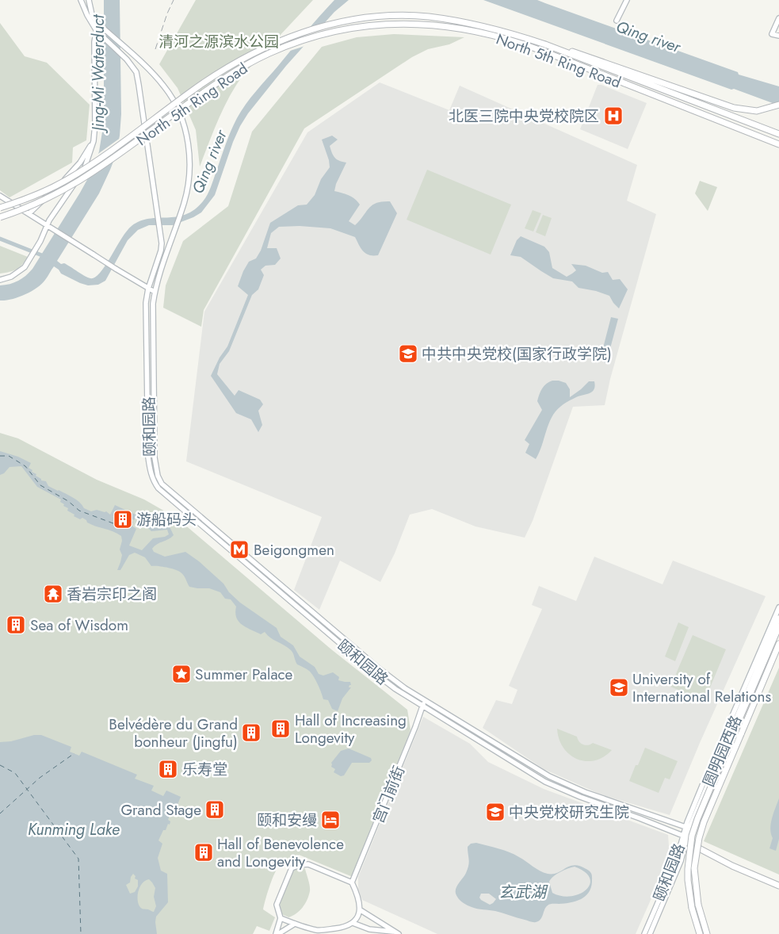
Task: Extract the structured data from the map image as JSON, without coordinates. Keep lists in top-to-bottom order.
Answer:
{
  "streets": {
    "highway": ["North 5th Ring Road", "圆明园西路"],
    "main road": ["颐和园路", "宫门前街"]
  },
  "crossings": [
    ["颐和园路", "圆明园西路"],
    ["颐和园路", "宫门前街"]
  ],
  "water": [
    "Qing river",
    "Jing-Mi Waterduct",
    "Kunming Lake",
    "玄武湖"
  ],
  "parks": ["清河之源滨水公园"],
  "places": {
    "hospital": ["北医三院中央党校院区"],
    "school or university": ["中共中央党校(国家行政学院)", "University of International Relations", "中央党校研究生院"],
    "building": [
      "游船码头",
      "Sea of Wisdom",
      "Hall of Increasing Longevity",
      "Belvédère du Grand bonheur (Jingfu)",
      "乐寿堂",
      "Grand Stage",
      "Hall of Benevolence and Longevity"
    ],
    "metro station": ["Beigongmen"],
    "temple": ["香岩宗印之阁"],
    "place": ["Summer Palace"],
    "hotel": ["颐和安缦"]
  }
}
